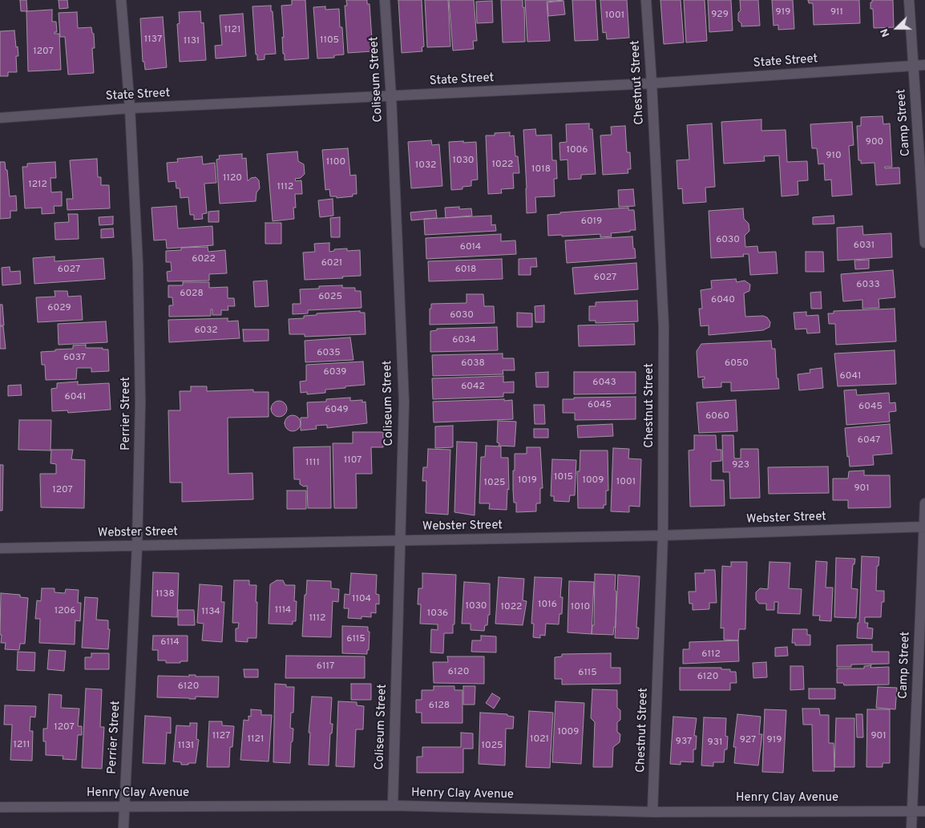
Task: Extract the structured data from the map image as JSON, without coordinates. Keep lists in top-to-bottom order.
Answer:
{
  "streets": {
    "street": [
      "State Street",
      "Coliseum Street",
      "Chestnut Street",
      "Camp Street",
      "Perrier Street",
      "Webster Street",
      "Henry Clay Avenue"
    ]
  },
  "crossings": [
    ["State Street", "Coliseum Street"],
    ["State Street", "Chestnut Street"],
    ["State Street", "Camp Street"],
    ["State Street", "Perrier Street"],
    ["Coliseum Street", "Webster Street"],
    ["Coliseum Street", "Henry Clay Avenue"],
    ["Chestnut Street", "Webster Street"],
    ["Chestnut Street", "Henry Clay Avenue"],
    ["Camp Street", "Webster Street"],
    ["Camp Street", "Henry Clay Avenue"],
    ["Perrier Street", "Webster Street"],
    ["Perrier Street", "Henry Clay Avenue"]
  ],
  "house_numbers": [
    "919",
    "911",
    "929",
    "1001",
    "1121",
    "1137",
    "1105",
    "1131",
    "1207",
    "900",
    "1006",
    "910",
    "1030",
    "1100",
    "1022",
    "1032",
    "1018",
    "1120",
    "1212",
    "1112",
    "6019",
    "6030",
    "6031",
    "6014",
    "6022",
    "6021",
    "6027",
    "6018",
    "6027",
    "6033",
    "6028",
    "6025",
    "6040",
    "6029",
    "6030",
    "6032",
    "6034",
    "6035",
    "6037",
    "6038",
    "6050",
    "6039",
    "6041",
    "6043",
    "6042",
    "6041",
    "6045",
    "6045",
    "6049",
    "6060",
    "6047",
    "1107",
    "1111",
    "923",
    "1015",
    "1019",
    "1009",
    "1001",
    "1025",
    "901",
    "1207",
    "1138",
    "1104",
    "1016",
    "1030",
    "1022",
    "1010",
    "1114",
    "1206",
    "1134",
    "1036",
    "1112",
    "6115",
    "6114",
    "6112",
    "6117",
    "6120",
    "6115",
    "6120",
    "6120",
    "6128",
    "1207",
    "1009",
    "1127",
    "901",
    "1121",
    "1021",
    "927",
    "919",
    "937",
    "931",
    "1211",
    "1131",
    "1025"
  ],
  "north": "left"
}
